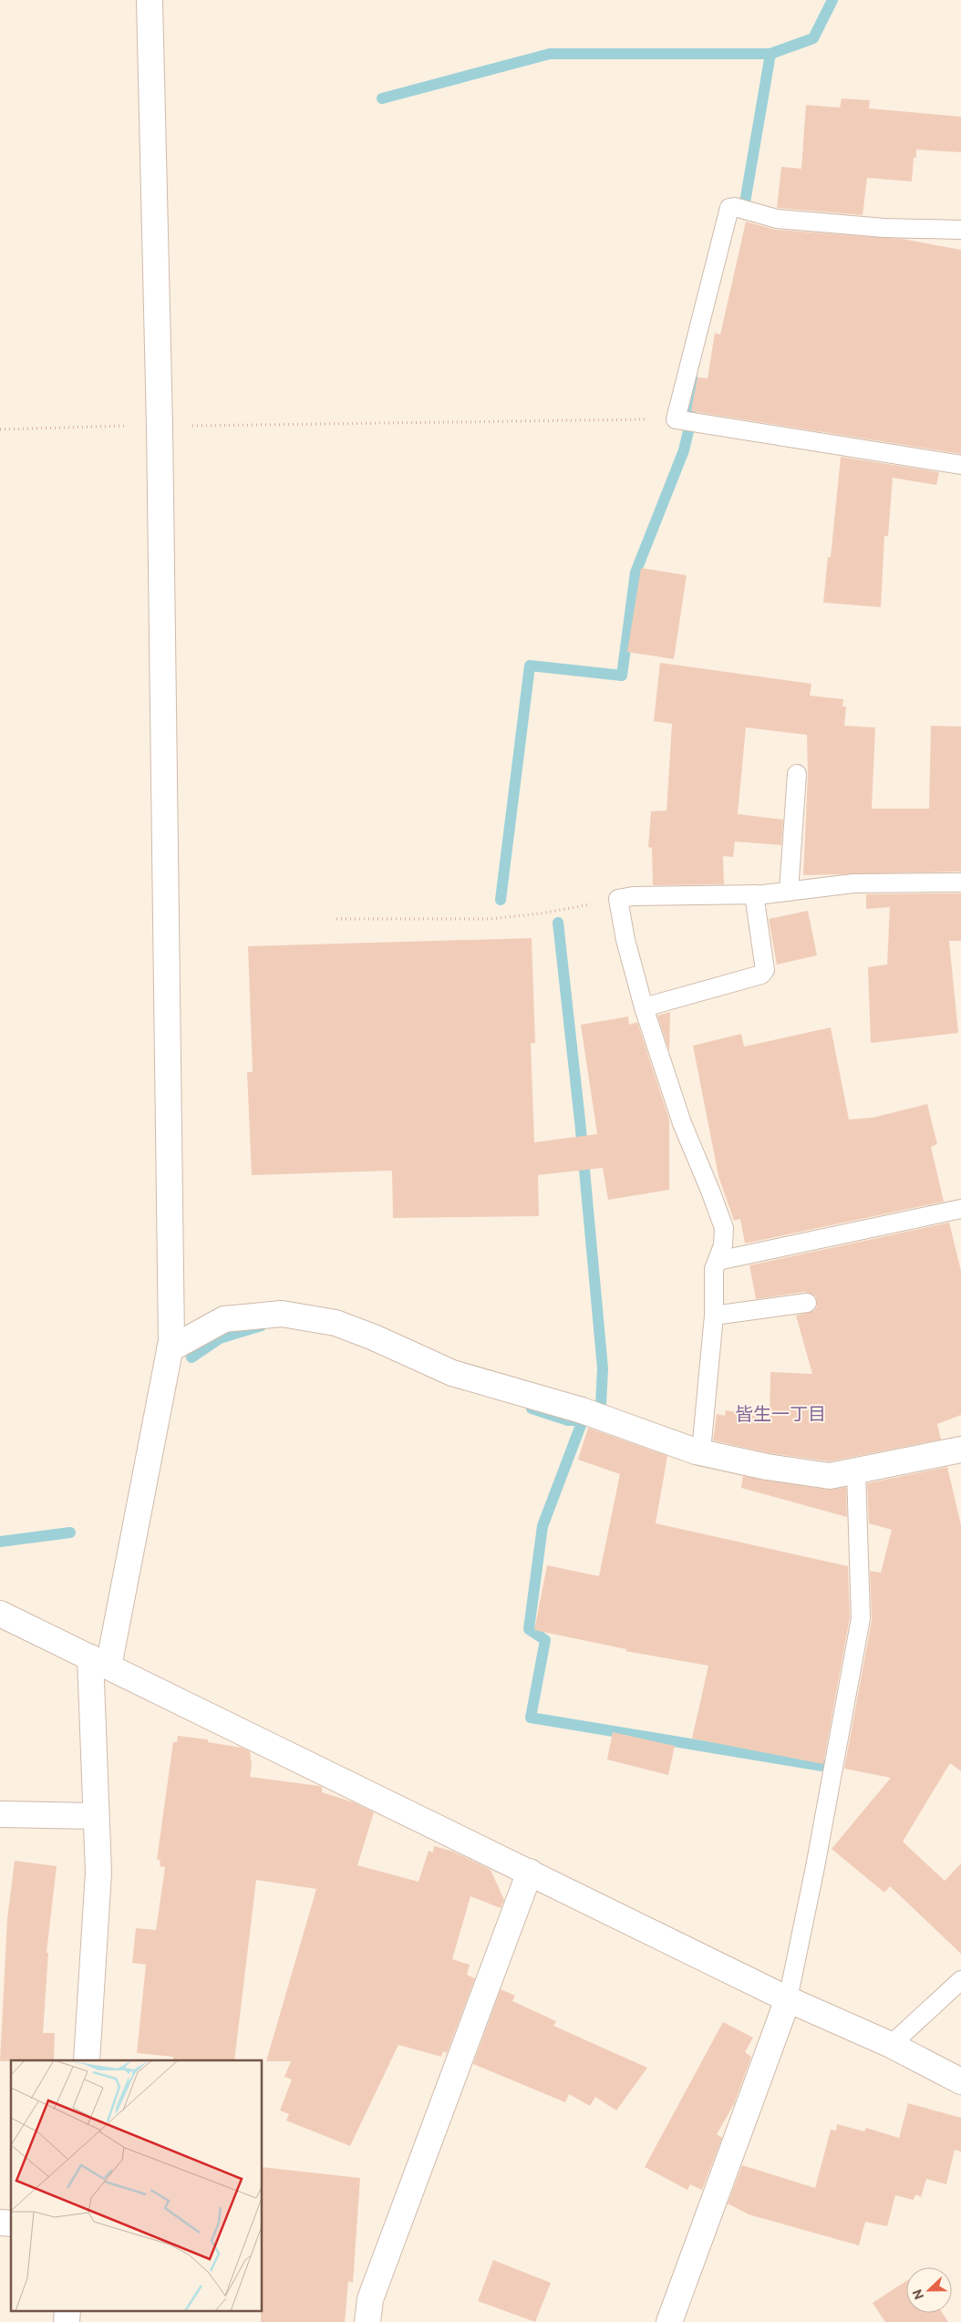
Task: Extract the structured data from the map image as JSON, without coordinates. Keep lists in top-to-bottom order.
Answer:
{
  "districts": ["皆生一丁目"],
  "north": "left"
}
